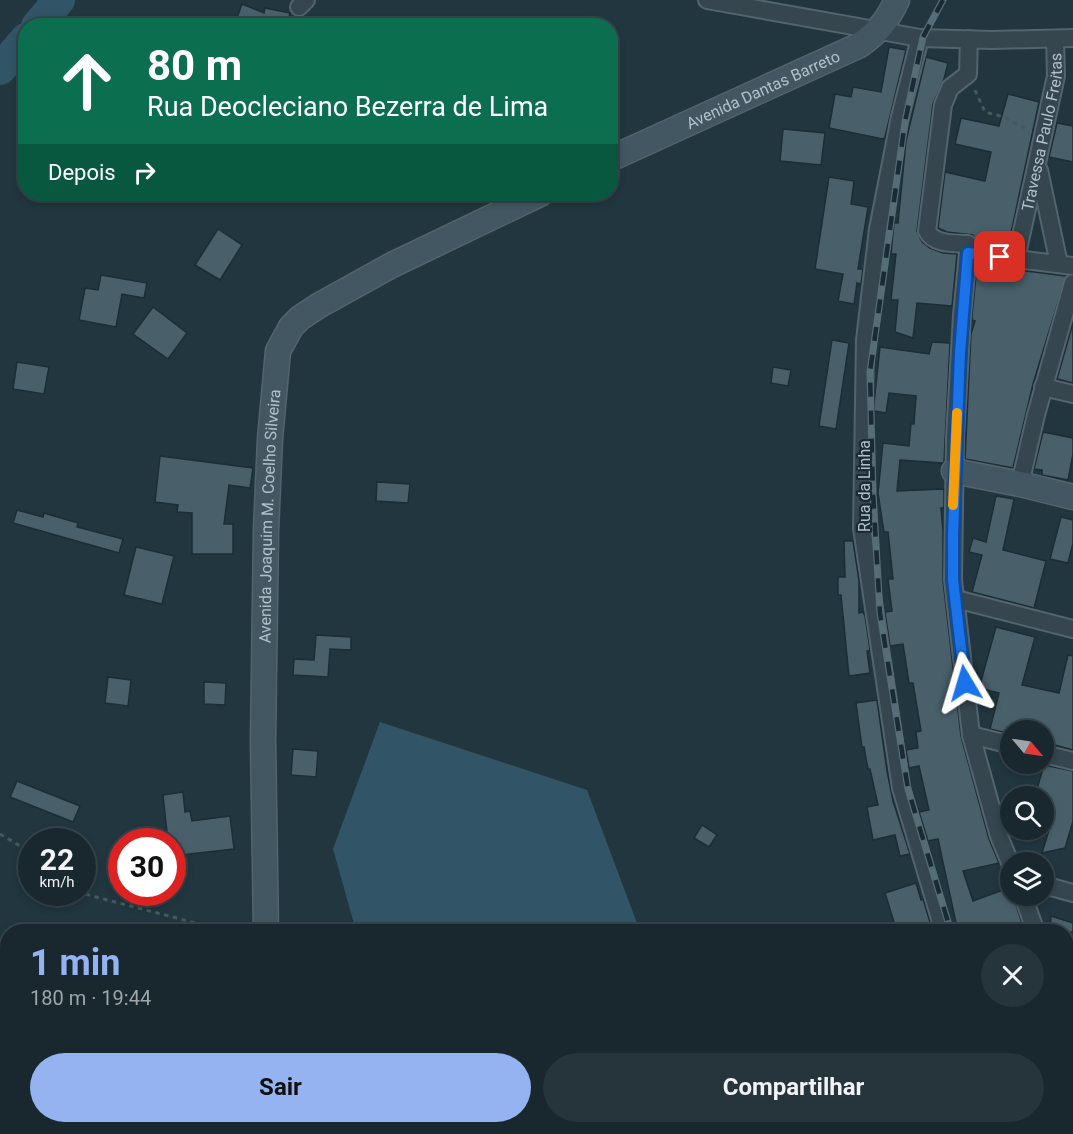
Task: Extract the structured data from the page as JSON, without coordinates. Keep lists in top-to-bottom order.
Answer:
{
  "streets": {
    "main road": ["Avenida Dantas Barreto", "Avenida Joaquim M. Coelho Silveira"],
    "street": ["Travessa Paulo Freitas", "Rua da Linha"]
  },
  "north": "bottom right",
  "page": {
    "turn": ["80 m", "Rua Deocleciano Bezerra de Lima"],
    "then": "Depois",
    "speed": "22 km/h",
    "limit": "30",
    "heading": ["1 min", "180 m · 19:44"],
    "buttons": ["Sair", "Compartilhar"]
  }
}
